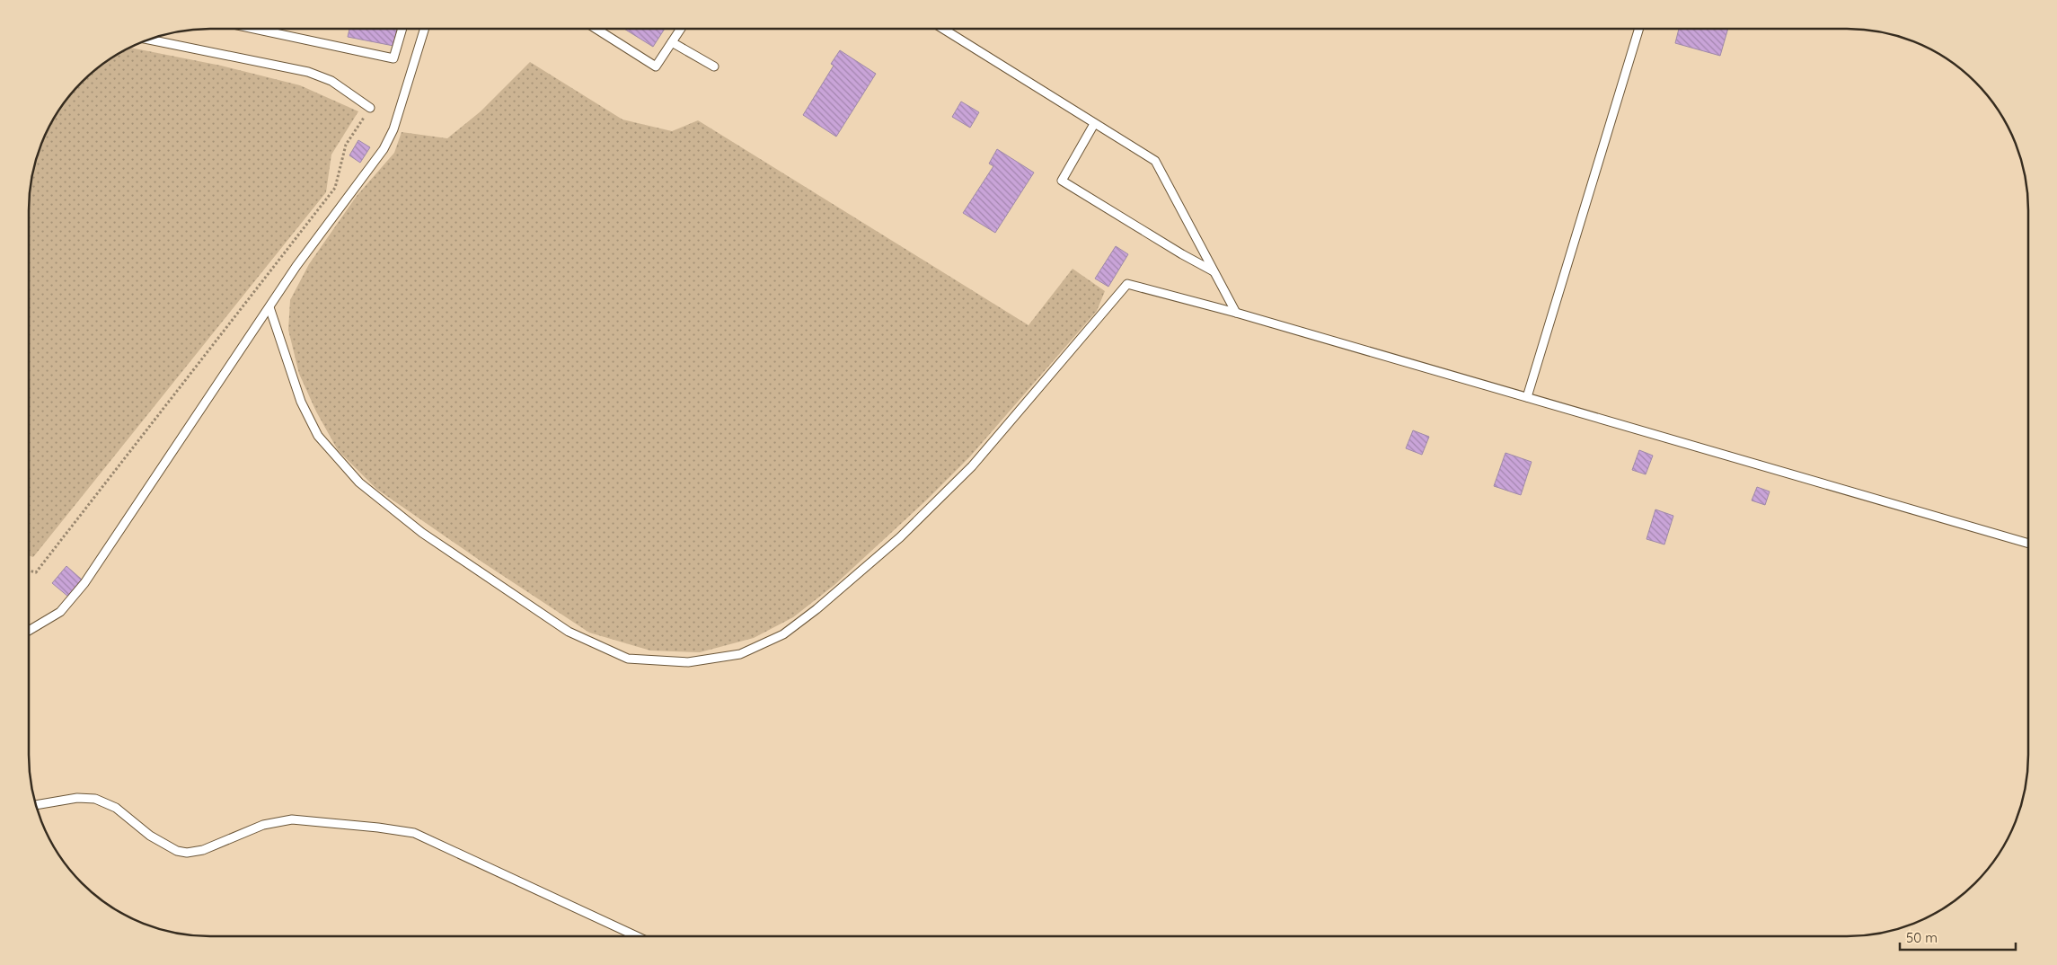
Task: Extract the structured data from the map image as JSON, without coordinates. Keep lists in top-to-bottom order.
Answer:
{
  "scale_bar": "50 m"
}
